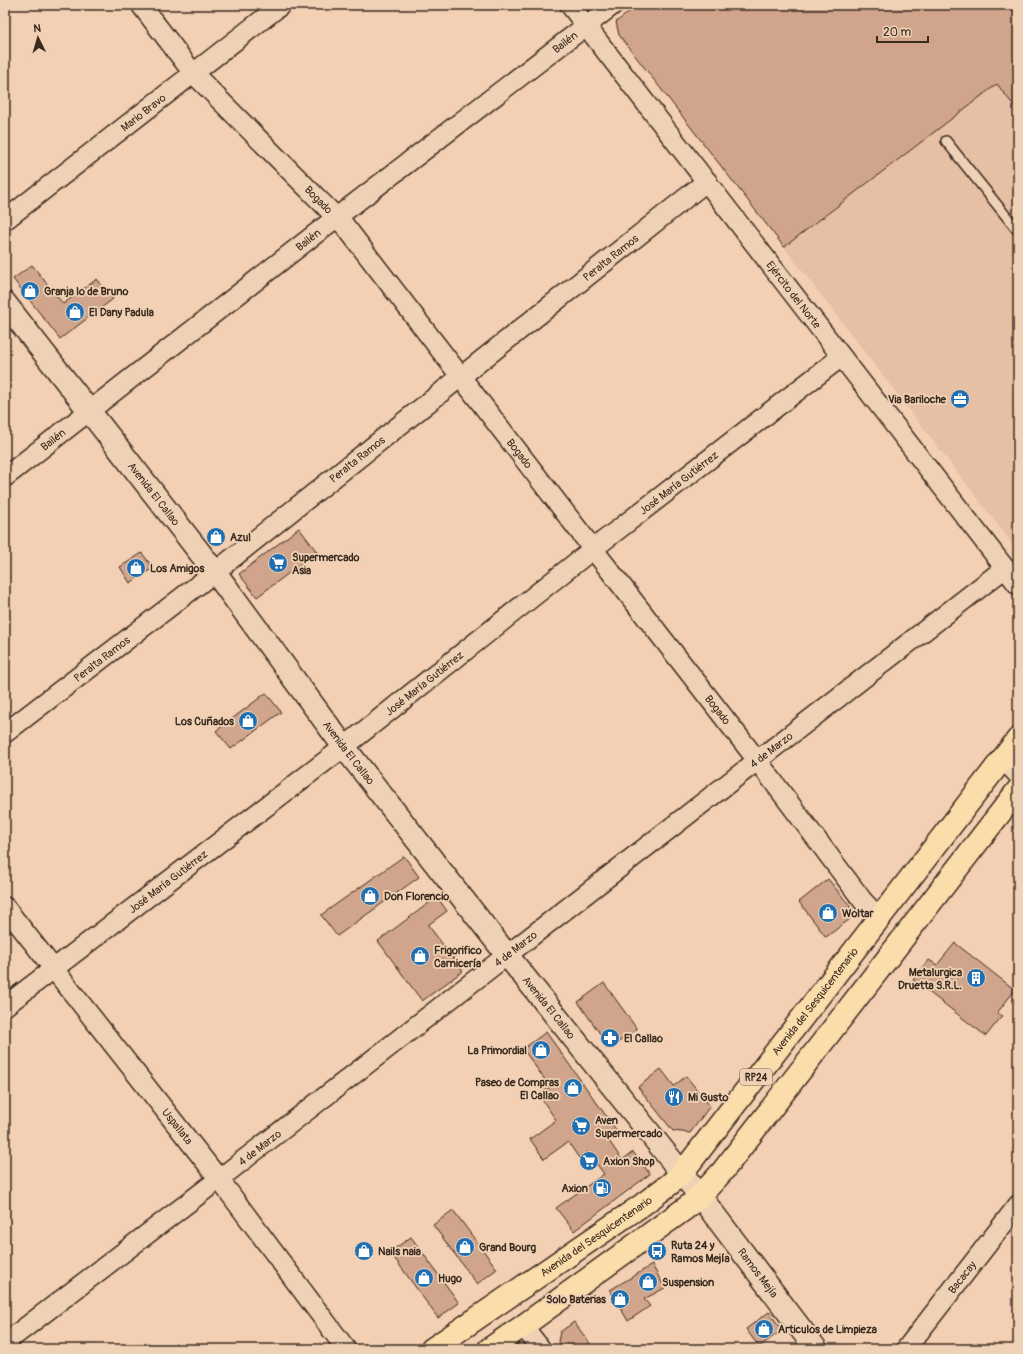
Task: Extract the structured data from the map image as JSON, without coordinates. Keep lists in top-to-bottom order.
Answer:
{
  "streets": {
    "main road": ["Avenida del Sesquicentenario", "RP24"],
    "street": [
      "Bailén",
      "Mario Bravo",
      "Bogado",
      "Peralta Ramos",
      "Ejército del Norte",
      "José María Gutiérrez",
      "Avenida El Callao",
      "4 de Marzo",
      "Uspallata",
      "Ramos Mejía",
      "Bacacay"
    ]
  },
  "crossings": [
    ["Bailén", "Bogado"],
    ["Bailén", "Ejército del Norte"],
    ["Bailén", "Avenida El Callao"],
    ["Mario Bravo", "Bogado"],
    ["Bogado", "Peralta Ramos"],
    ["Bogado", "José María Gutiérrez"],
    ["Bogado", "4 de Marzo"],
    ["Bogado", "Avenida del Sesquicentenario"],
    ["Peralta Ramos", "Ejército del Norte"],
    ["Peralta Ramos", "Avenida El Callao"],
    ["Ejército del Norte", "José María Gutiérrez"],
    ["Ejército del Norte", "4 de Marzo"],
    ["José María Gutiérrez", "Avenida El Callao"],
    ["José María Gutiérrez", "Uspallata"],
    ["Avenida El Callao", "4 de Marzo"],
    ["Avenida El Callao", "Avenida del Sesquicentenario"],
    ["Avenida El Callao", "RP24"],
    ["Avenida El Callao", "Ramos Mejía"],
    ["4 de Marzo", "Uspallata"],
    ["RP24", "Ramos Mejía"]
  ],
  "places": {
    "shop": [
      "Granja lo de Bruno",
      "El Dany Padula",
      "Azul",
      "Los Amigos",
      "Los Cuñados",
      "Don Florencio",
      "Woltar",
      "Frigorifico Carnicería",
      "La Primordial",
      "Paseo de Compras El Callao",
      "Grand Bourg",
      "Nails naia",
      "Hugo",
      "Suspension",
      "Solo Baterias",
      "Articulos de Limpieza"
    ],
    "office": ["Via Bariloche"],
    "supermarket": ["Supermercado Asia", "Aven Supermercado", "Axion Shop"],
    "building": ["Metalurgica Druetta S.R.L."],
    "pharmacy": ["El Callao"],
    "restaurant": ["Mi Gusto"],
    "fuel station": ["Axion"],
    "bus stop": ["Ruta 24 y Ramos Mejía"]
  },
  "scale_bar": "20 m",
  "north": "top"
}
